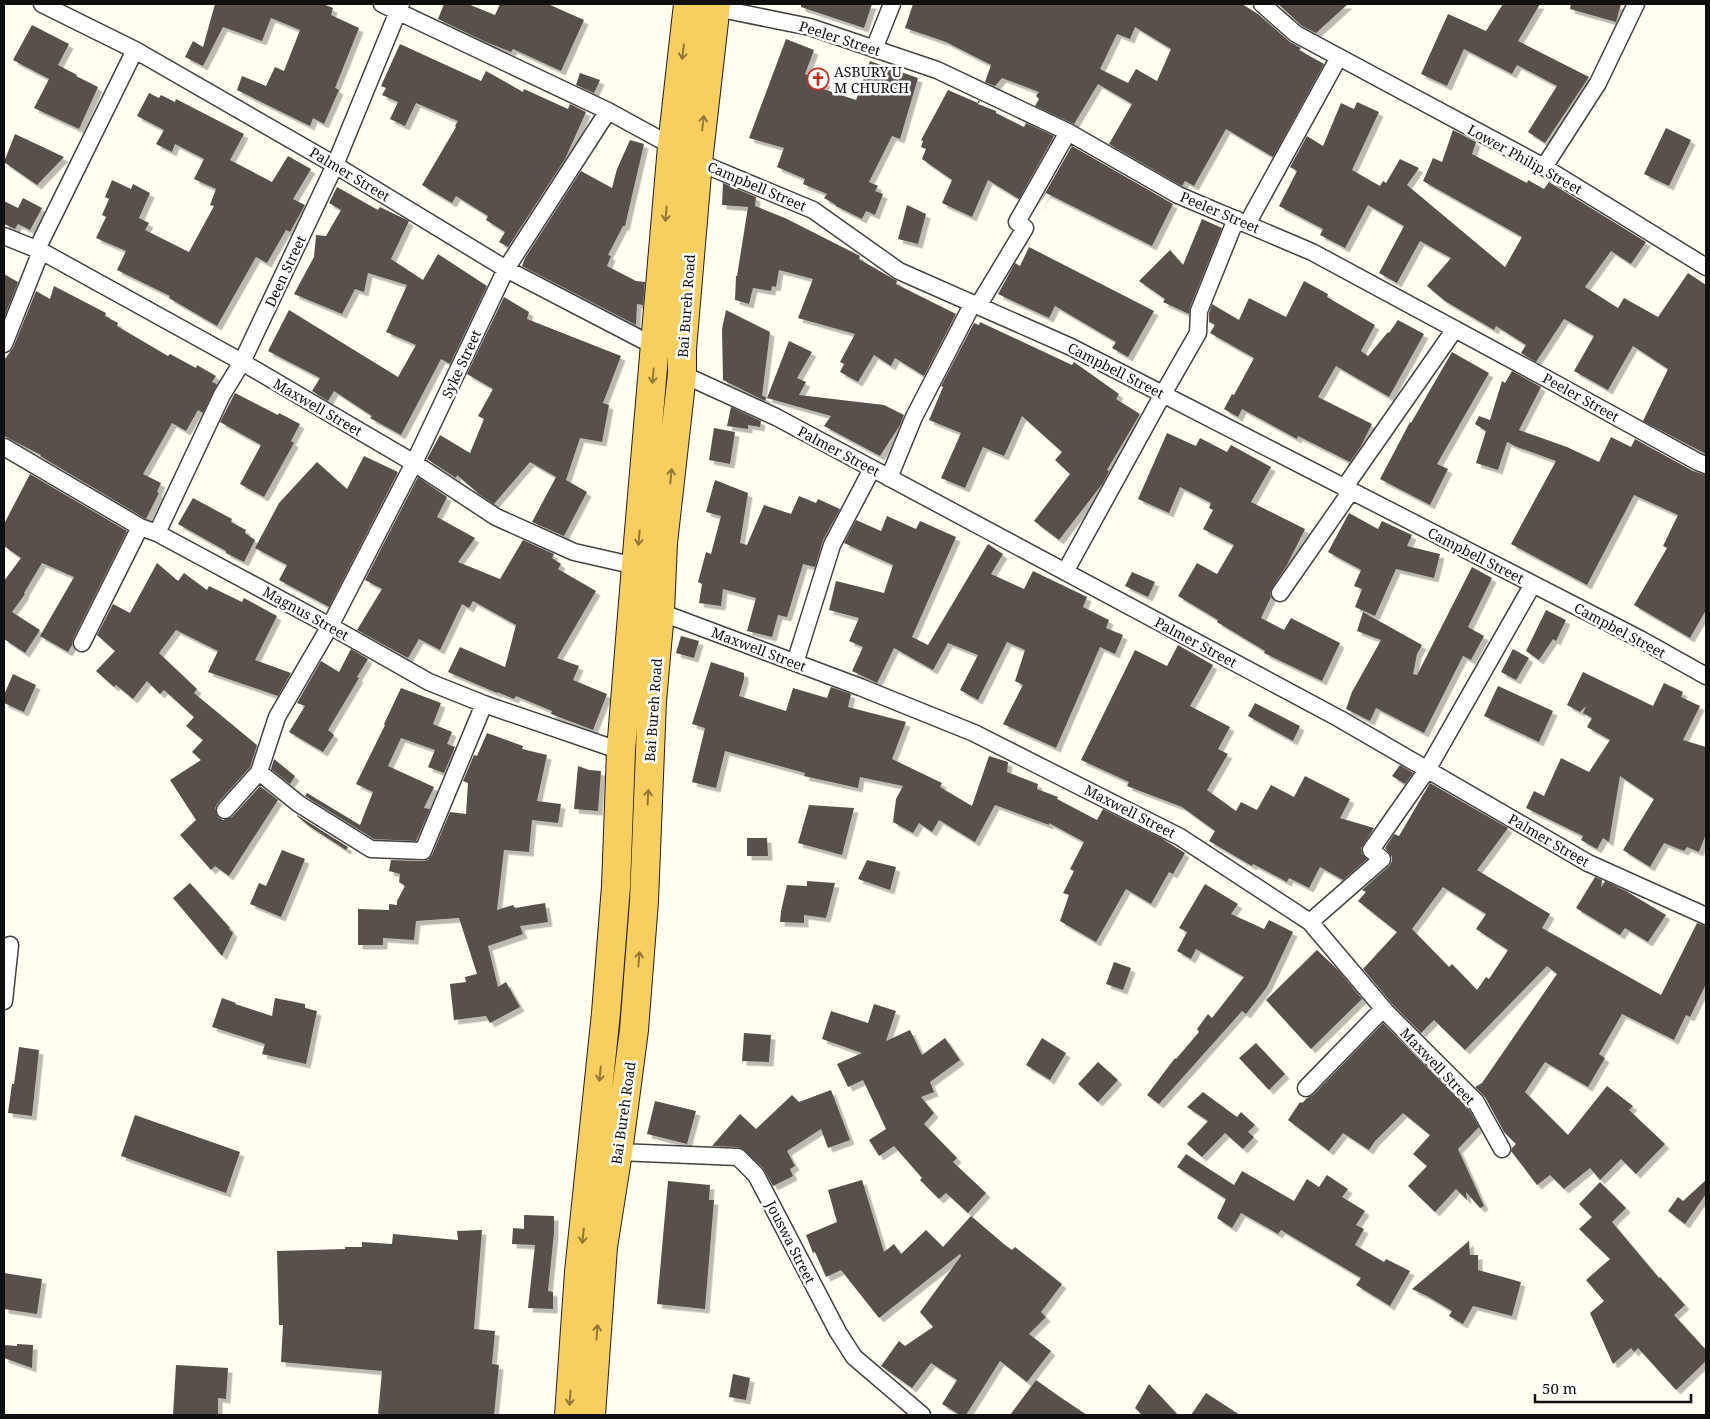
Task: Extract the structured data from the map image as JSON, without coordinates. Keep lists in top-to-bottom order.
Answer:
{
  "streets": {
    "highway": ["Bai Bureh Road"],
    "street": [
      "Peeler Street",
      "Lower Philip Street",
      "Palmer Street",
      "Campbell Street",
      "Deen Street",
      "Syke Street",
      "Maxwell Street",
      "Magnus Street",
      "Campbel Street",
      "Jouswa Street"
    ]
  },
  "crossings": [
    ["Peeler Street", "Bai Bureh Road"],
    ["Palmer Street", "Deen Street"],
    ["Palmer Street", "Bai Bureh Road"],
    ["Palmer Street", "Syke Street"],
    ["Campbell Street", "Bai Bureh Road"],
    ["Campbell Street", "Campbel Street"],
    ["Deen Street", "Maxwell Street"],
    ["Deen Street", "Magnus Street"],
    ["Bai Bureh Road", "Maxwell Street"],
    ["Bai Bureh Road", "Magnus Street"],
    ["Bai Bureh Road", "Jouswa Street"],
    ["Syke Street", "Maxwell Street"],
    ["Syke Street", "Magnus Street"]
  ],
  "places": {
    "church": ["ASBURY U M CHURCH"]
  },
  "scale_bar": "50 m"
}
